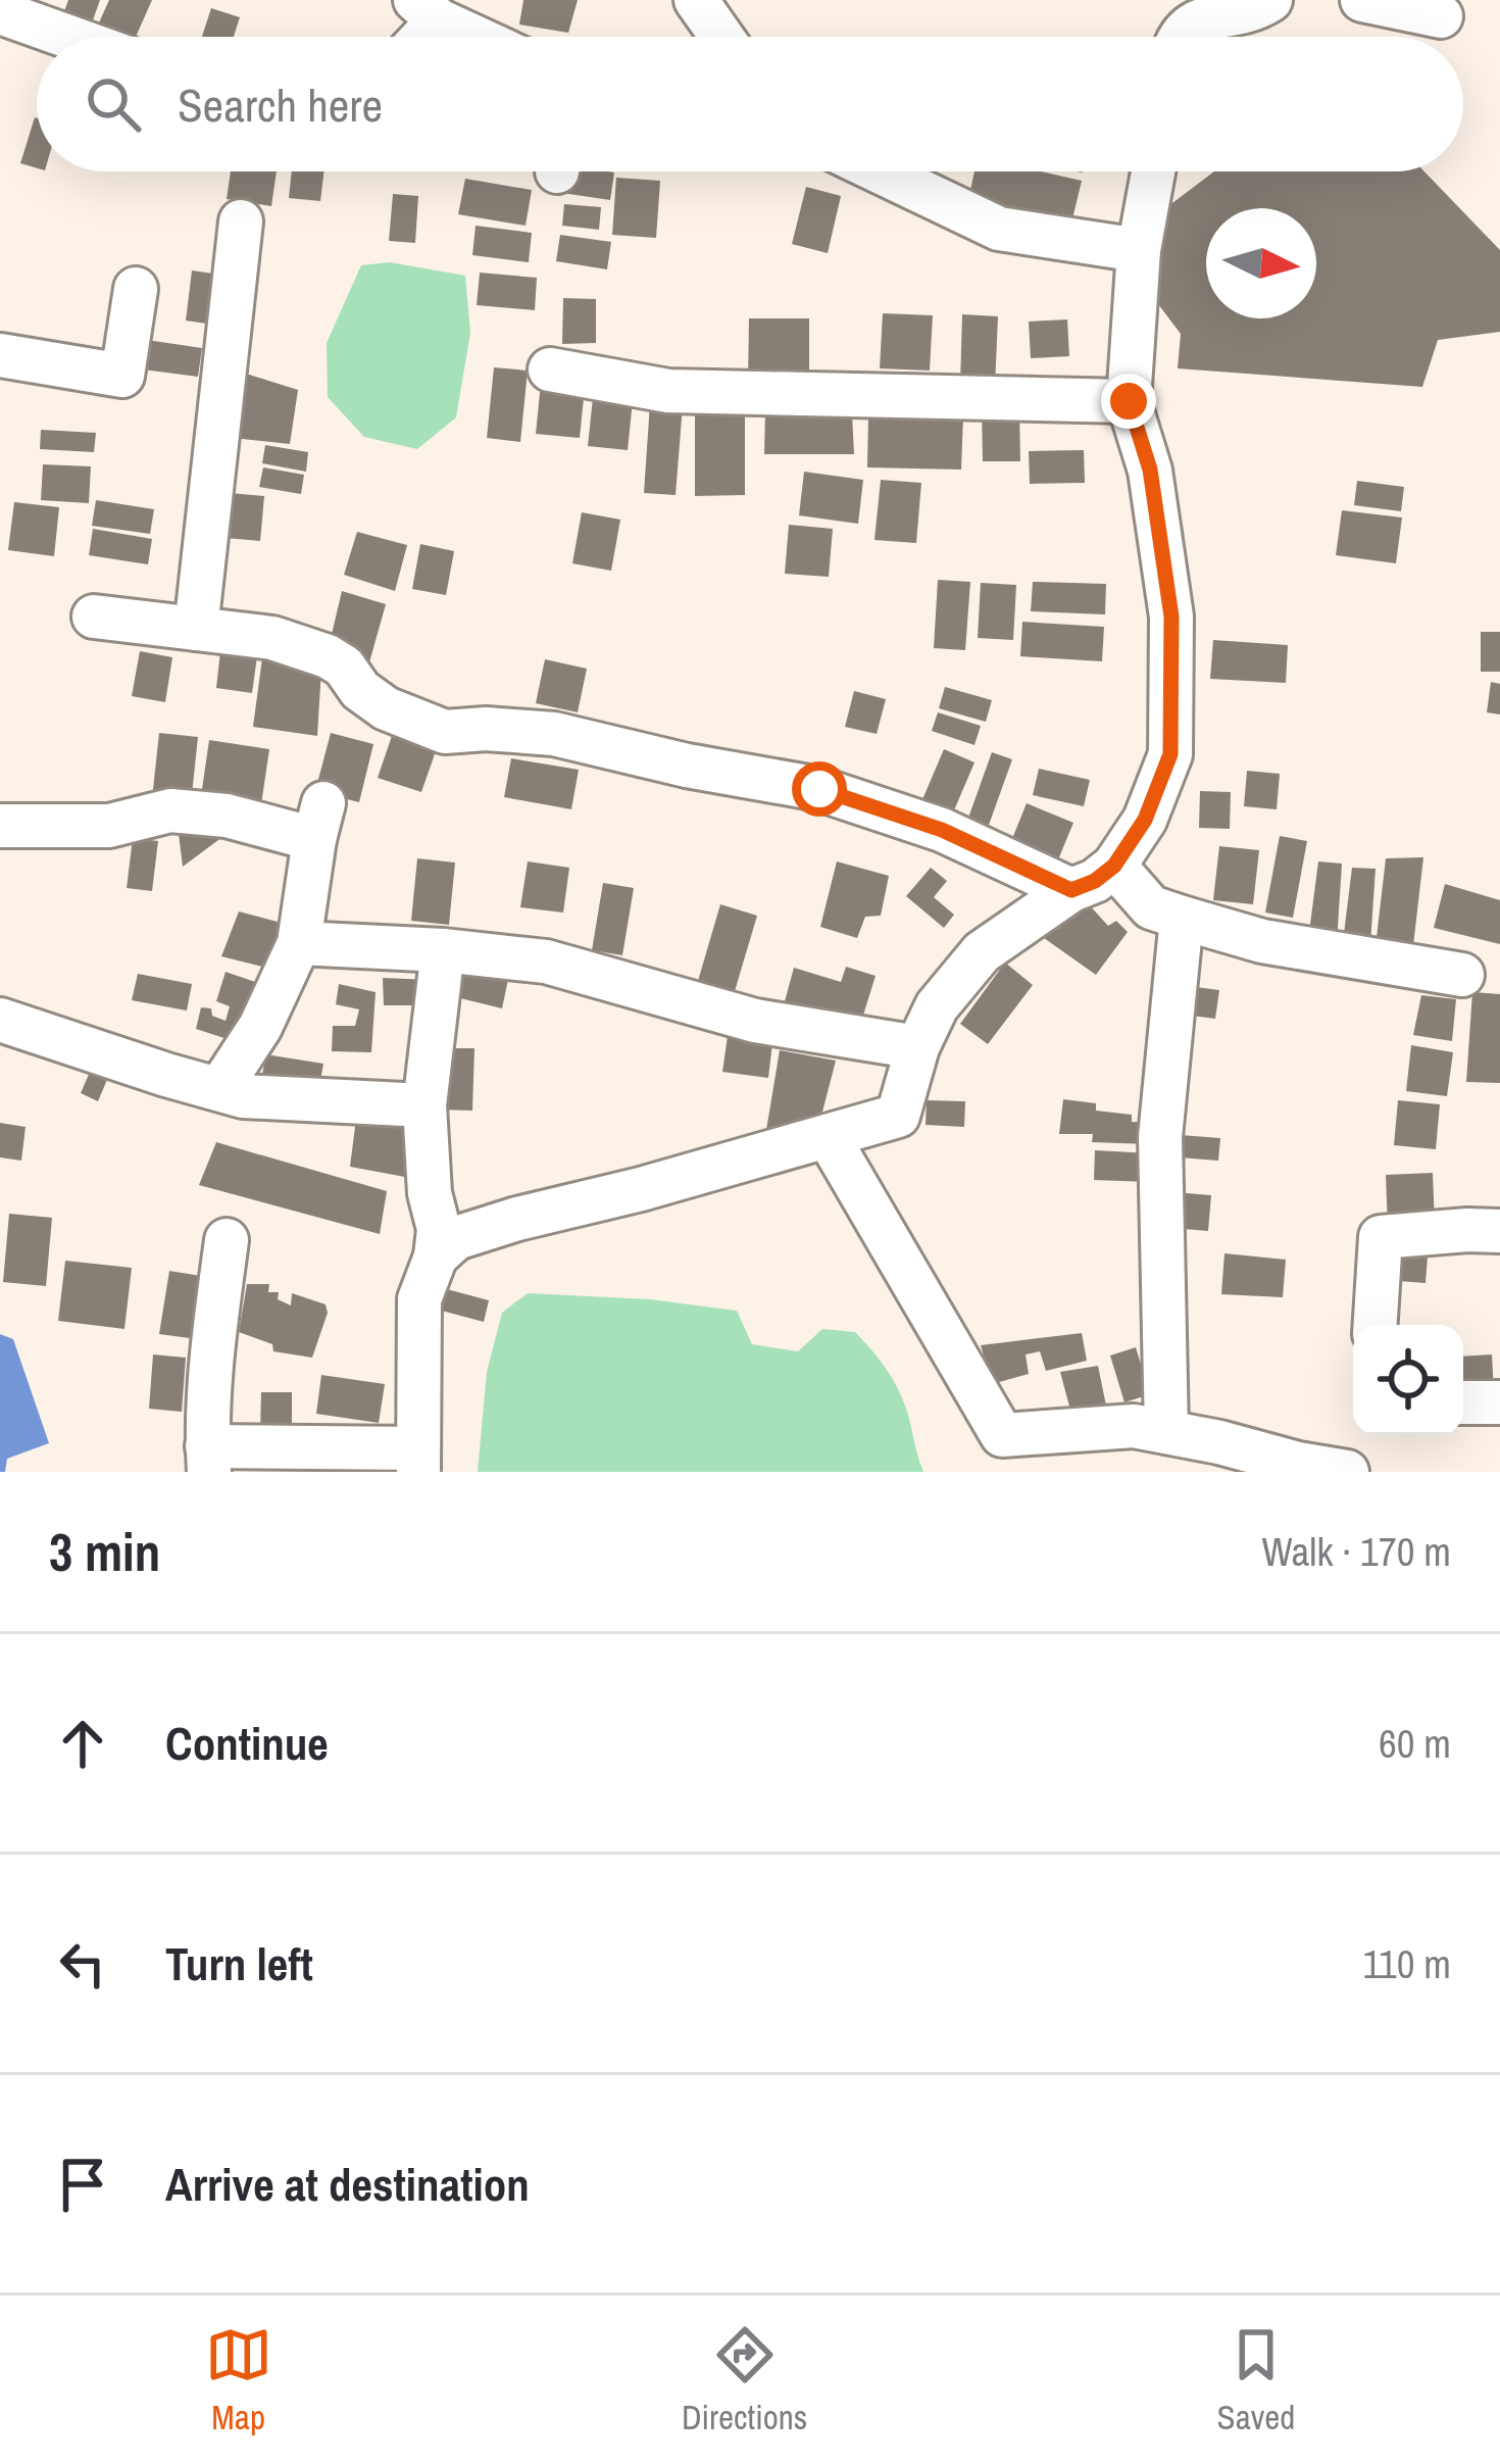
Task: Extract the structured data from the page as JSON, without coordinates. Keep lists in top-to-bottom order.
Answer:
{
  "north": "right",
  "page": {
    "search": "Search here",
    "heading": ["3 min", "Walk · 170 m"],
    "list": [
      ["Continue", "60 m"],
      ["Turn left", "110 m"],
      "Arrive at destination"
    ],
    "nav": ["Map", "Directions", "Saved"]
  }
}
